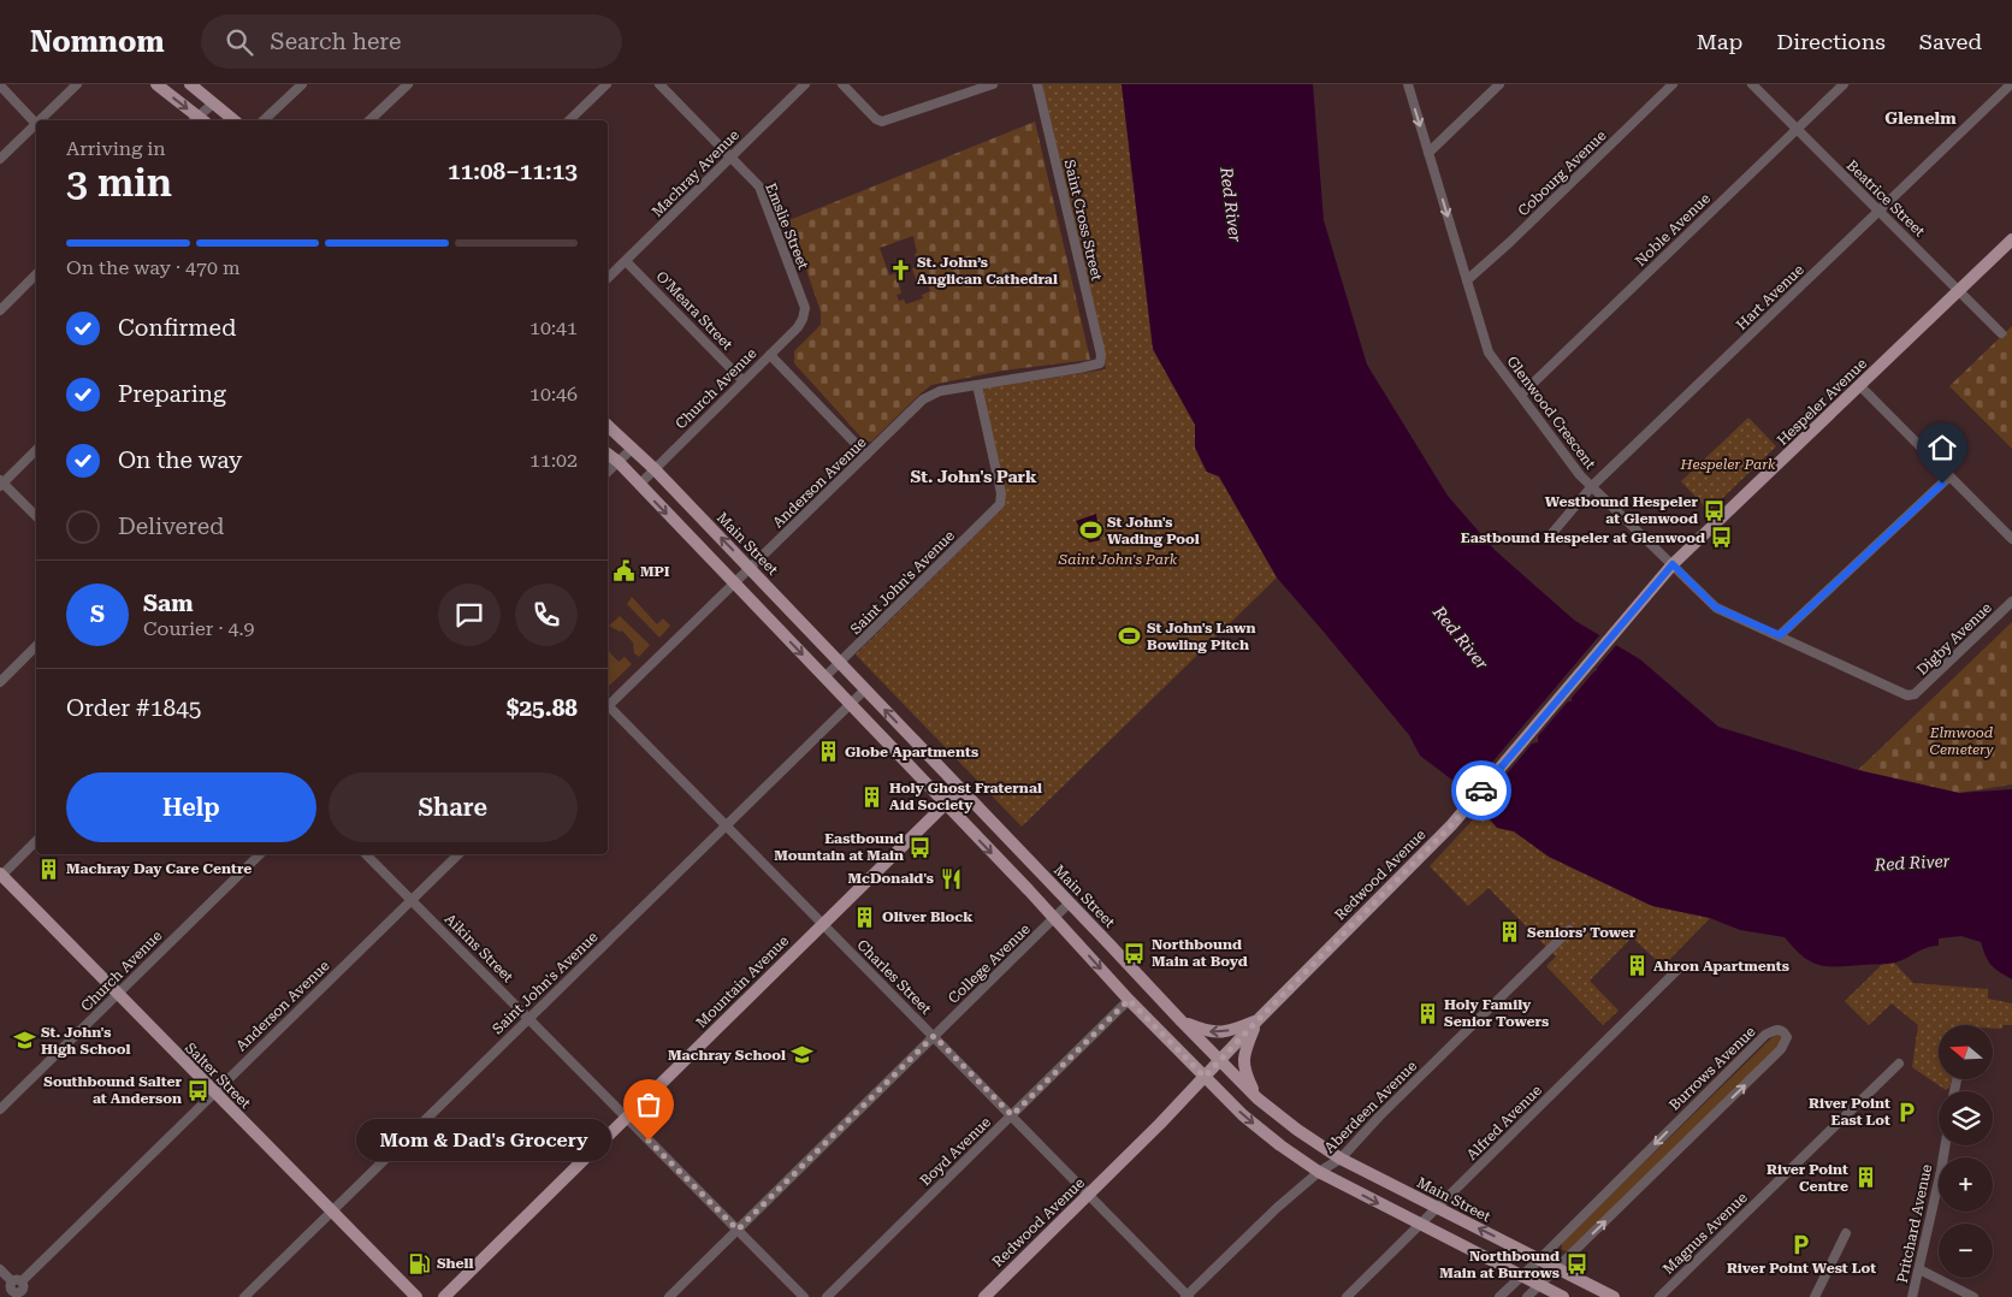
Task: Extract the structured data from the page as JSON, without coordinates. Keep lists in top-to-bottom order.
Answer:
{
  "streets": {
    "main road": [
      "Hespeler Avenue",
      "Main Street",
      "Redwood Avenue",
      "Mountain Avenue",
      "Salter Street"
    ],
    "street": [
      "Machray Avenue",
      "Cobourg Avenue",
      "Beatrice Street",
      "Saint Cross Street",
      "Emslie Street",
      "Noble Avenue",
      "Hart Avenue",
      "O'Meara Street",
      "Church Avenue",
      "Glenwood Crescent",
      "Anderson Avenue",
      "Saint John's Avenue",
      "Digby Avenue",
      "Aikins Street",
      "College Avenue",
      "Charles Street",
      "Burrows Avenue",
      "Aberdeen Avenue",
      "Alfred Avenue",
      "Boyd Avenue",
      "Pritchard Avenue",
      "Magnus Avenue"
    ]
  },
  "crossings": [
    ["Machray Avenue", "Emslie Street"],
    ["Machray Avenue", "O'Meara Street"],
    ["Cobourg Avenue", "Glenwood Crescent"],
    ["Beatrice Street", "Noble Avenue"],
    ["Beatrice Street", "Hart Avenue"],
    ["Beatrice Street", "Hespeler Avenue"],
    ["Saint Cross Street", "Anderson Avenue"],
    ["Emslie Street", "Church Avenue"],
    ["Noble Avenue", "Glenwood Crescent"],
    ["Hart Avenue", "Glenwood Crescent"],
    ["O'Meara Street", "Church Avenue"],
    ["Church Avenue", "Main Street"],
    ["Church Avenue", "Salter Street"],
    ["Hespeler Avenue", "Glenwood Crescent"],
    ["Hespeler Avenue", "Redwood Avenue"],
    ["Glenwood Crescent", "Digby Avenue"],
    ["Anderson Avenue", "Main Street"],
    ["Anderson Avenue", "Saint John's Avenue"],
    ["Anderson Avenue", "Aikins Street"],
    ["Anderson Avenue", "Salter Street"],
    ["Main Street", "Saint John's Avenue"],
    ["Main Street", "Redwood Avenue"],
    ["Main Street", "College Avenue"],
    ["Main Street", "Mountain Avenue"],
    ["Main Street", "Burrows Avenue"],
    ["Main Street", "Aberdeen Avenue"],
    ["Main Street", "Alfred Avenue"],
    ["Saint John's Avenue", "Aikins Street"],
    ["Saint John's Avenue", "Charles Street"],
    ["Saint John's Avenue", "Salter Street"],
    ["Redwood Avenue", "Charles Street"],
    ["Aikins Street", "College Avenue"],
    ["Aikins Street", "Mountain Avenue"],
    ["College Avenue", "Charles Street"],
    ["Charles Street", "Mountain Avenue"],
    ["Charles Street", "Aberdeen Avenue"],
    ["Charles Street", "Boyd Avenue"]
  ],
  "districts": ["Glenelm", "St. John's Park"],
  "water": ["Red River"],
  "parks": ["Hespeler Park", "Saint John's Park", "Elmwood Cemetery"],
  "places": {
    "church": ["St. John’s Anglican Cathedral"],
    "bus stop": [
      "Westbound Hespeler at Glenwood",
      "Eastbound Hespeler at Glenwood",
      "Eastbound Mountain at Main",
      "Northbound Main at Boyd",
      "Southbound Salter at Anderson",
      "Northbound Main at Burrows"
    ],
    "sports": ["St John's Wading Pool", "St John's Lawn Bowling Pitch"],
    "public building": ["MPI"],
    "building": [
      "Globe Apartments",
      "Holy Ghost Fraternal Aid Society",
      "Machray Day Care Centre",
      "Oliver Block",
      "Seniors’ Tower",
      "Ahron Apartments",
      "Holy Family Senior Towers",
      "River Point Centre"
    ],
    "restaurant": ["McDonald's"],
    "school or university": ["St. John's High School", "Machray School"],
    "parking": ["River Point East Lot", "River Point West Lot"],
    "other": ["Mom & Dad's Grocery"],
    "fuel station": ["Shell"]
  },
  "north": "left",
  "page": {
    "header": "Nomnom",
    "search": "Search here",
    "nav": ["Map", "Directions", "Saved"],
    "heading": ["3 min", "Arriving in", "11:08–11:13"],
    "panel": [
      "Sam",
      "Courier · 4.9",
      "Order #1845",
      "$25.88"
    ],
    "bar": "On the way · 470 m",
    "list": [
      ["Confirmed", "10:41"],
      ["Preparing", "10:46"],
      ["On the way", "11:02"],
      "Delivered"
    ],
    "round": "S",
    "buttons": ["Help", "Share"],
    "map_buttons": ["+", "−"],
    "bubble": "Mom & Dad's Grocery"
  }
}
